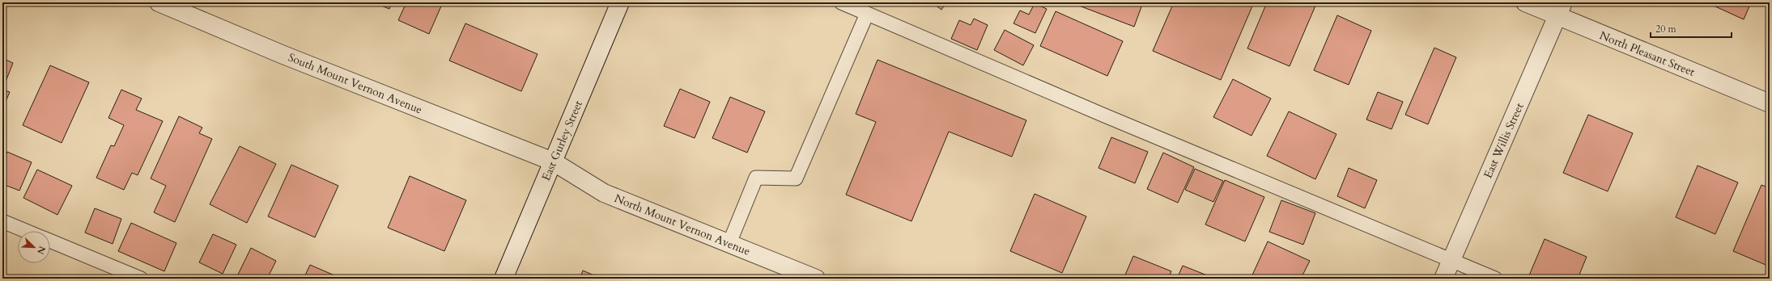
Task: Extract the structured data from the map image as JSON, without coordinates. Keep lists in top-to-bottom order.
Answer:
{
  "streets": {
    "street": [
      "North Pleasant Street",
      "South Mount Vernon Avenue",
      "East Gurley Street",
      "East Willis Street",
      "North Mount Vernon Avenue"
    ]
  },
  "crossings": [
    ["North Pleasant Street", "East Willis Street"],
    ["South Mount Vernon Avenue", "East Gurley Street"],
    ["South Mount Vernon Avenue", "North Mount Vernon Avenue"],
    ["East Gurley Street", "North Mount Vernon Avenue"]
  ],
  "scale_bar": "20 m",
  "north": "bottom right"
}
